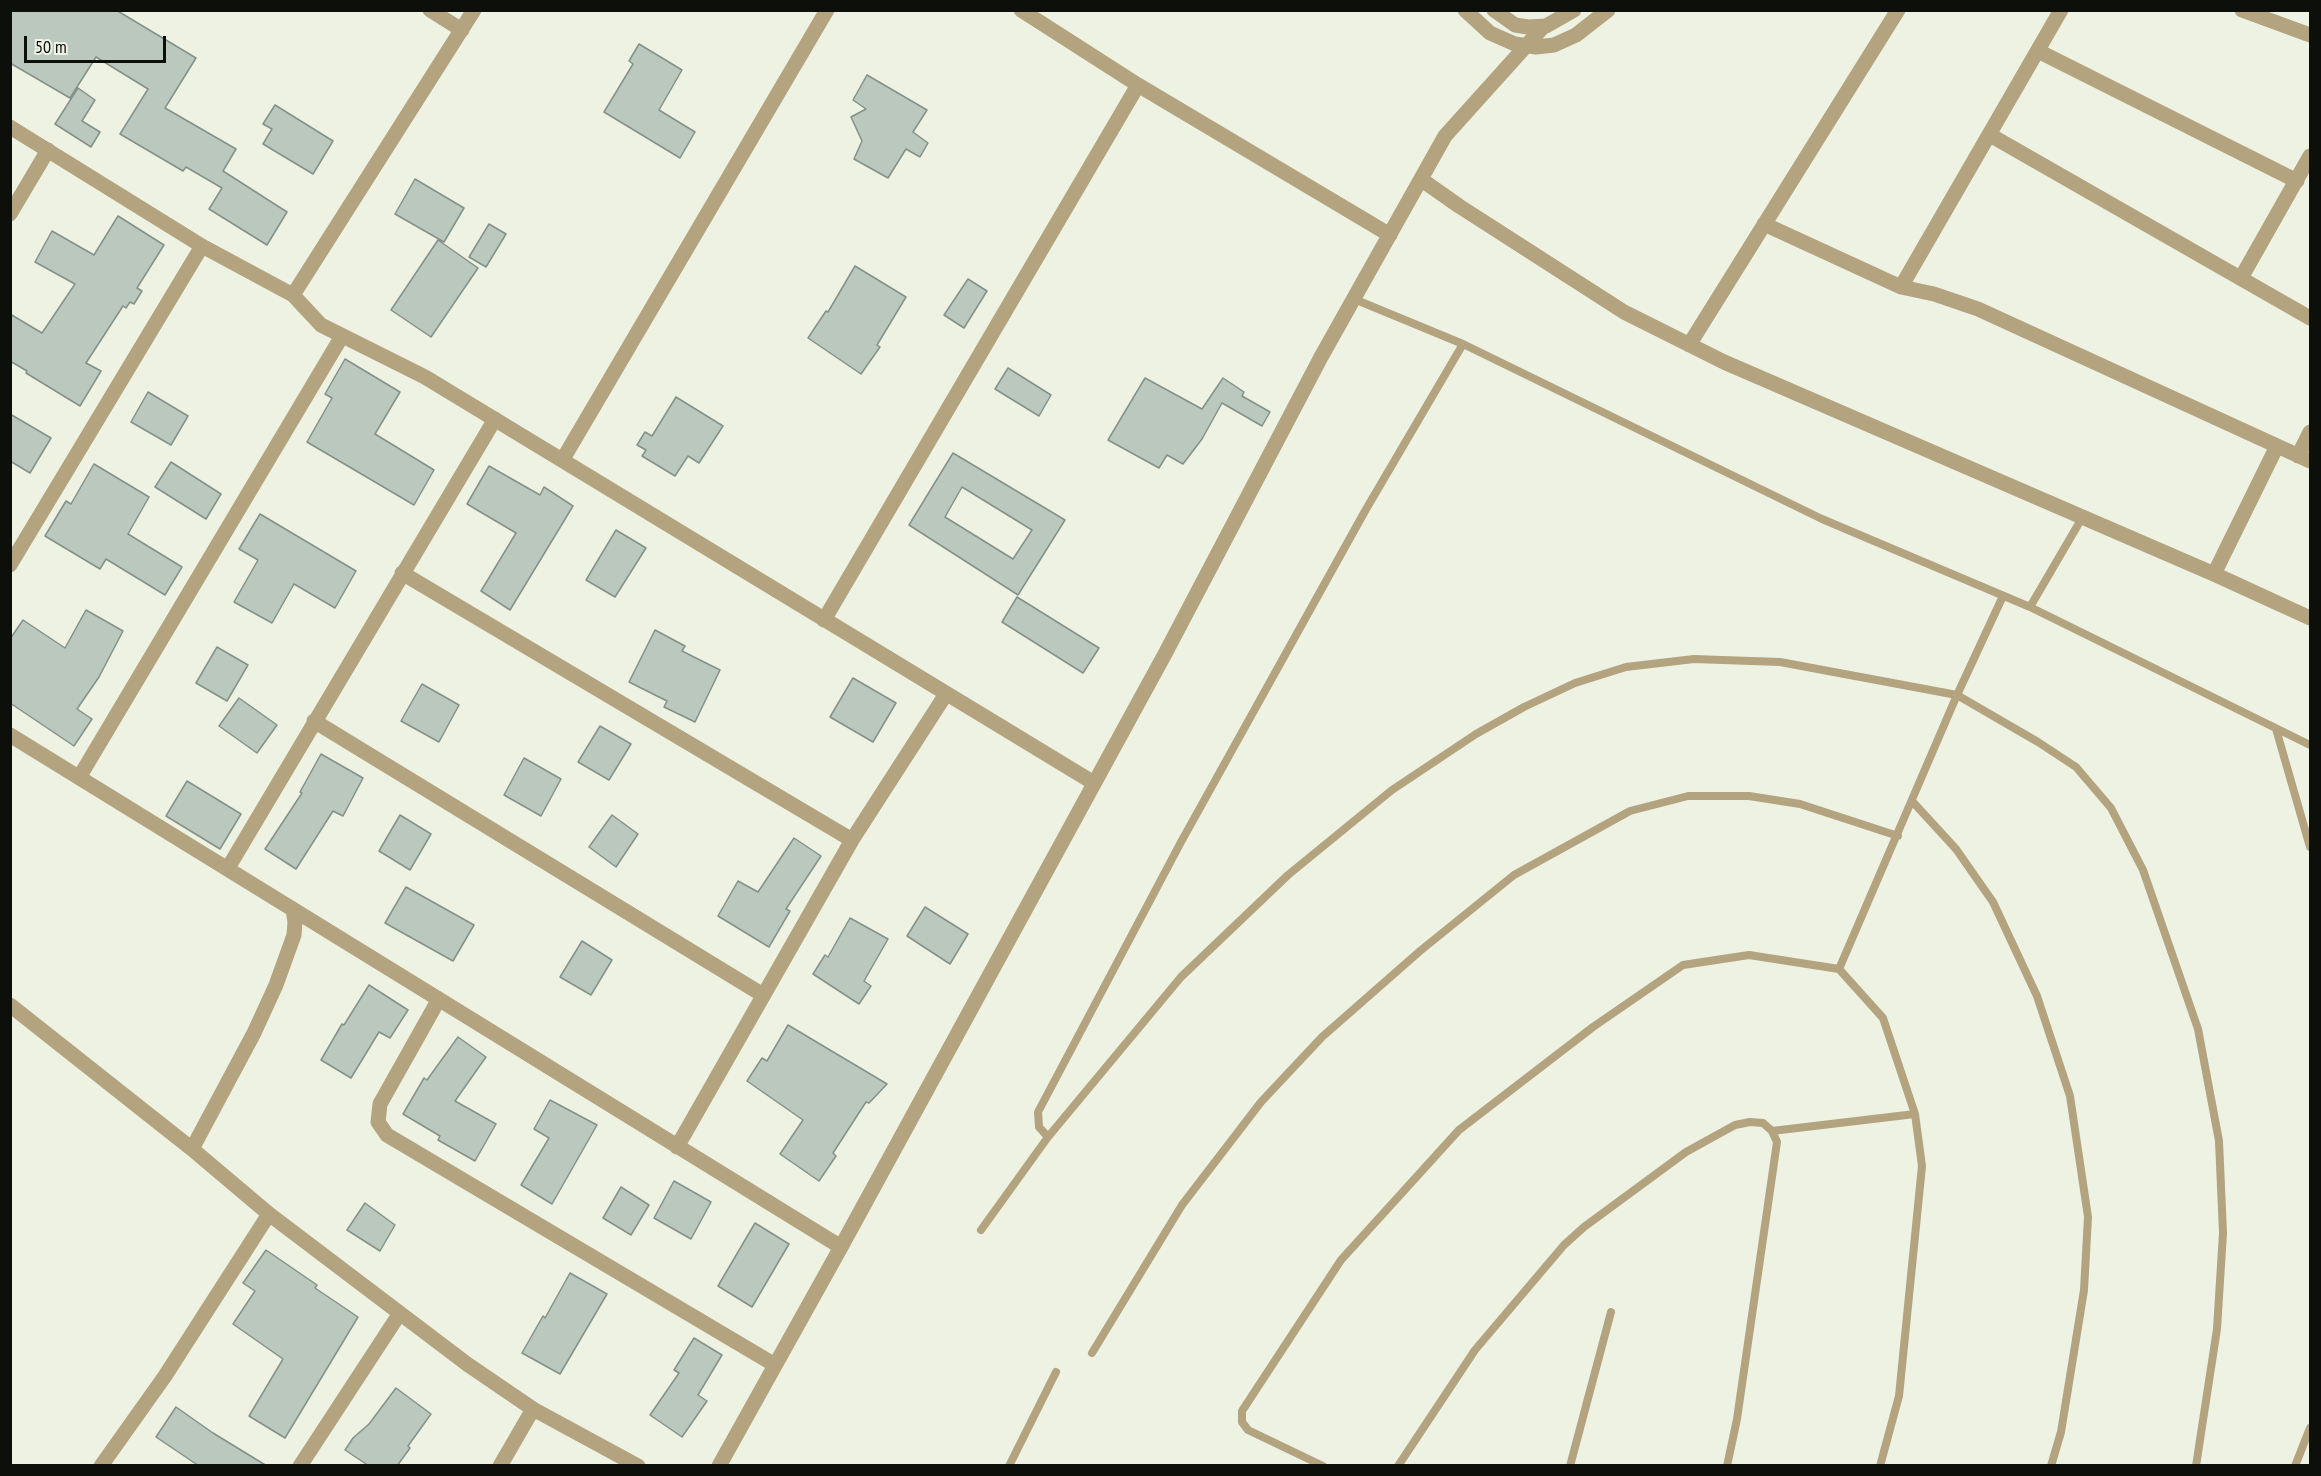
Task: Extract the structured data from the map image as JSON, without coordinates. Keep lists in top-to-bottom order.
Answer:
{
  "scale_bar": "50 m"
}
